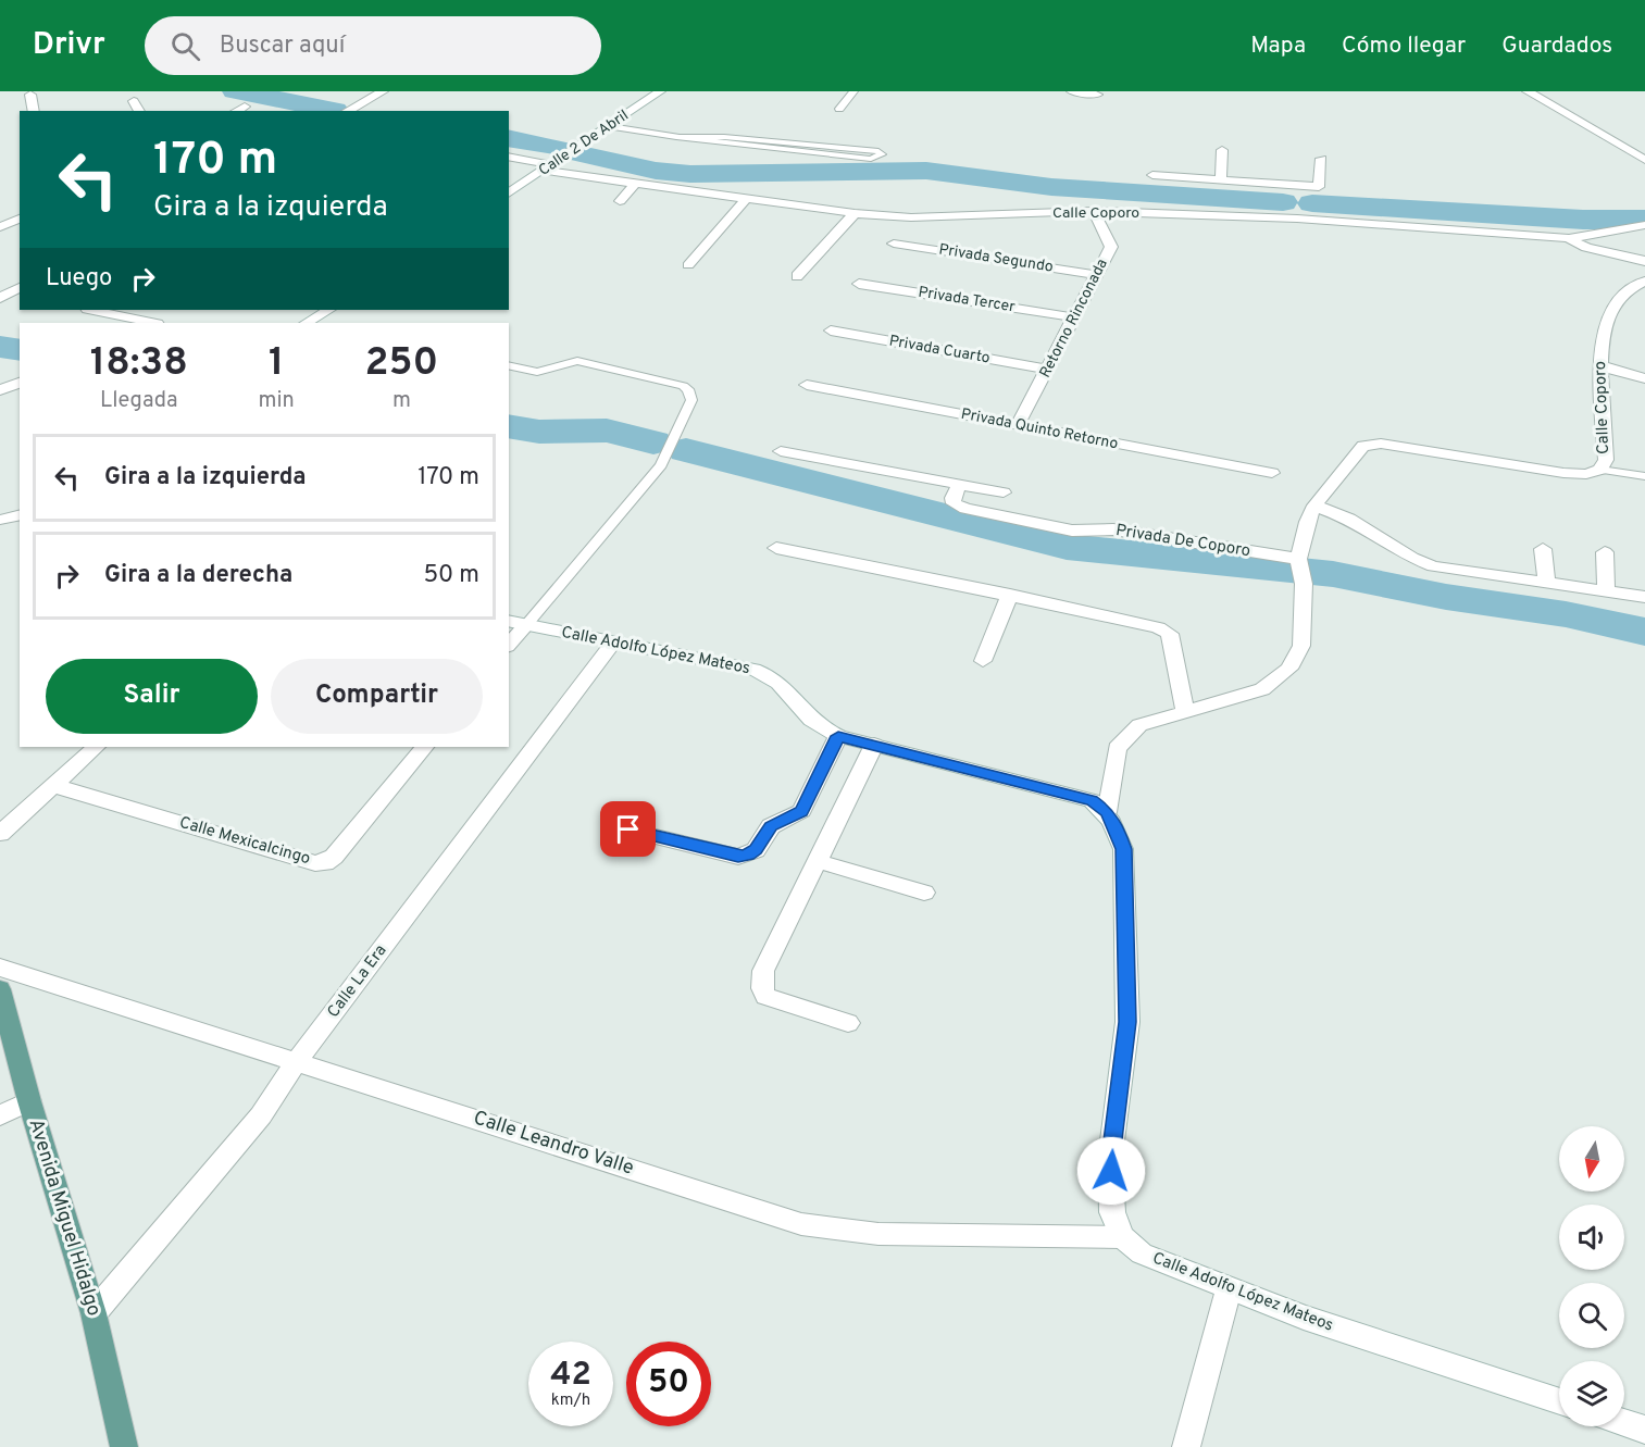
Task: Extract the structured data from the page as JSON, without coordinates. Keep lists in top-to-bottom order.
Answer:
{
  "streets": {
    "main road": ["Avenida Miguel Hidalgo"],
    "street": [
      "Calle 2 De Abril",
      "Calle Coporo",
      "Privada Segundo",
      "Privada Tercer",
      "Retorno Rinconada",
      "Privada Cuarto",
      "Privada Quinto Retorno",
      "Privada De Coporo",
      "Calle Adolfo López Mateos",
      "Calle Mexicalcingo",
      "Calle La Era",
      "Calle Leandro Valle"
    ]
  },
  "crossings": [
    ["Calle 2 De Abril", "Calle Coporo"],
    ["Calle Coporo", "Retorno Rinconada"],
    ["Calle Coporo", "Privada De Coporo"],
    ["Calle Coporo", "Calle Adolfo López Mateos"],
    ["Privada Segundo", "Retorno Rinconada"],
    ["Privada Tercer", "Retorno Rinconada"],
    ["Retorno Rinconada", "Privada Cuarto"],
    ["Retorno Rinconada", "Privada Quinto Retorno"],
    ["Calle Adolfo López Mateos", "Calle La Era"],
    ["Calle Adolfo López Mateos", "Calle Leandro Valle"],
    ["Calle La Era", "Calle Leandro Valle"],
    ["Calle La Era", "Avenida Miguel Hidalgo"]
  ],
  "north": "bottom",
  "page": {
    "header": "Drivr",
    "search": "Buscar aquí",
    "nav": ["Mapa", "Cómo llegar", "Guardados"],
    "turn": ["170 m", "Gira a la izquierda"],
    "then": "Luego",
    "eta": [
      "18:38",
      "Llegada",
      "1",
      "min",
      "250",
      "m"
    ],
    "list": [
      {
        "name": "Gira a la izquierda",
        "value": "170 m"
      },
      {
        "name": "Gira a la derecha",
        "value": "50 m"
      }
    ],
    "buttons": ["Salir", "Compartir"],
    "speed": "42 km/h",
    "limit": "50"
  }
}
